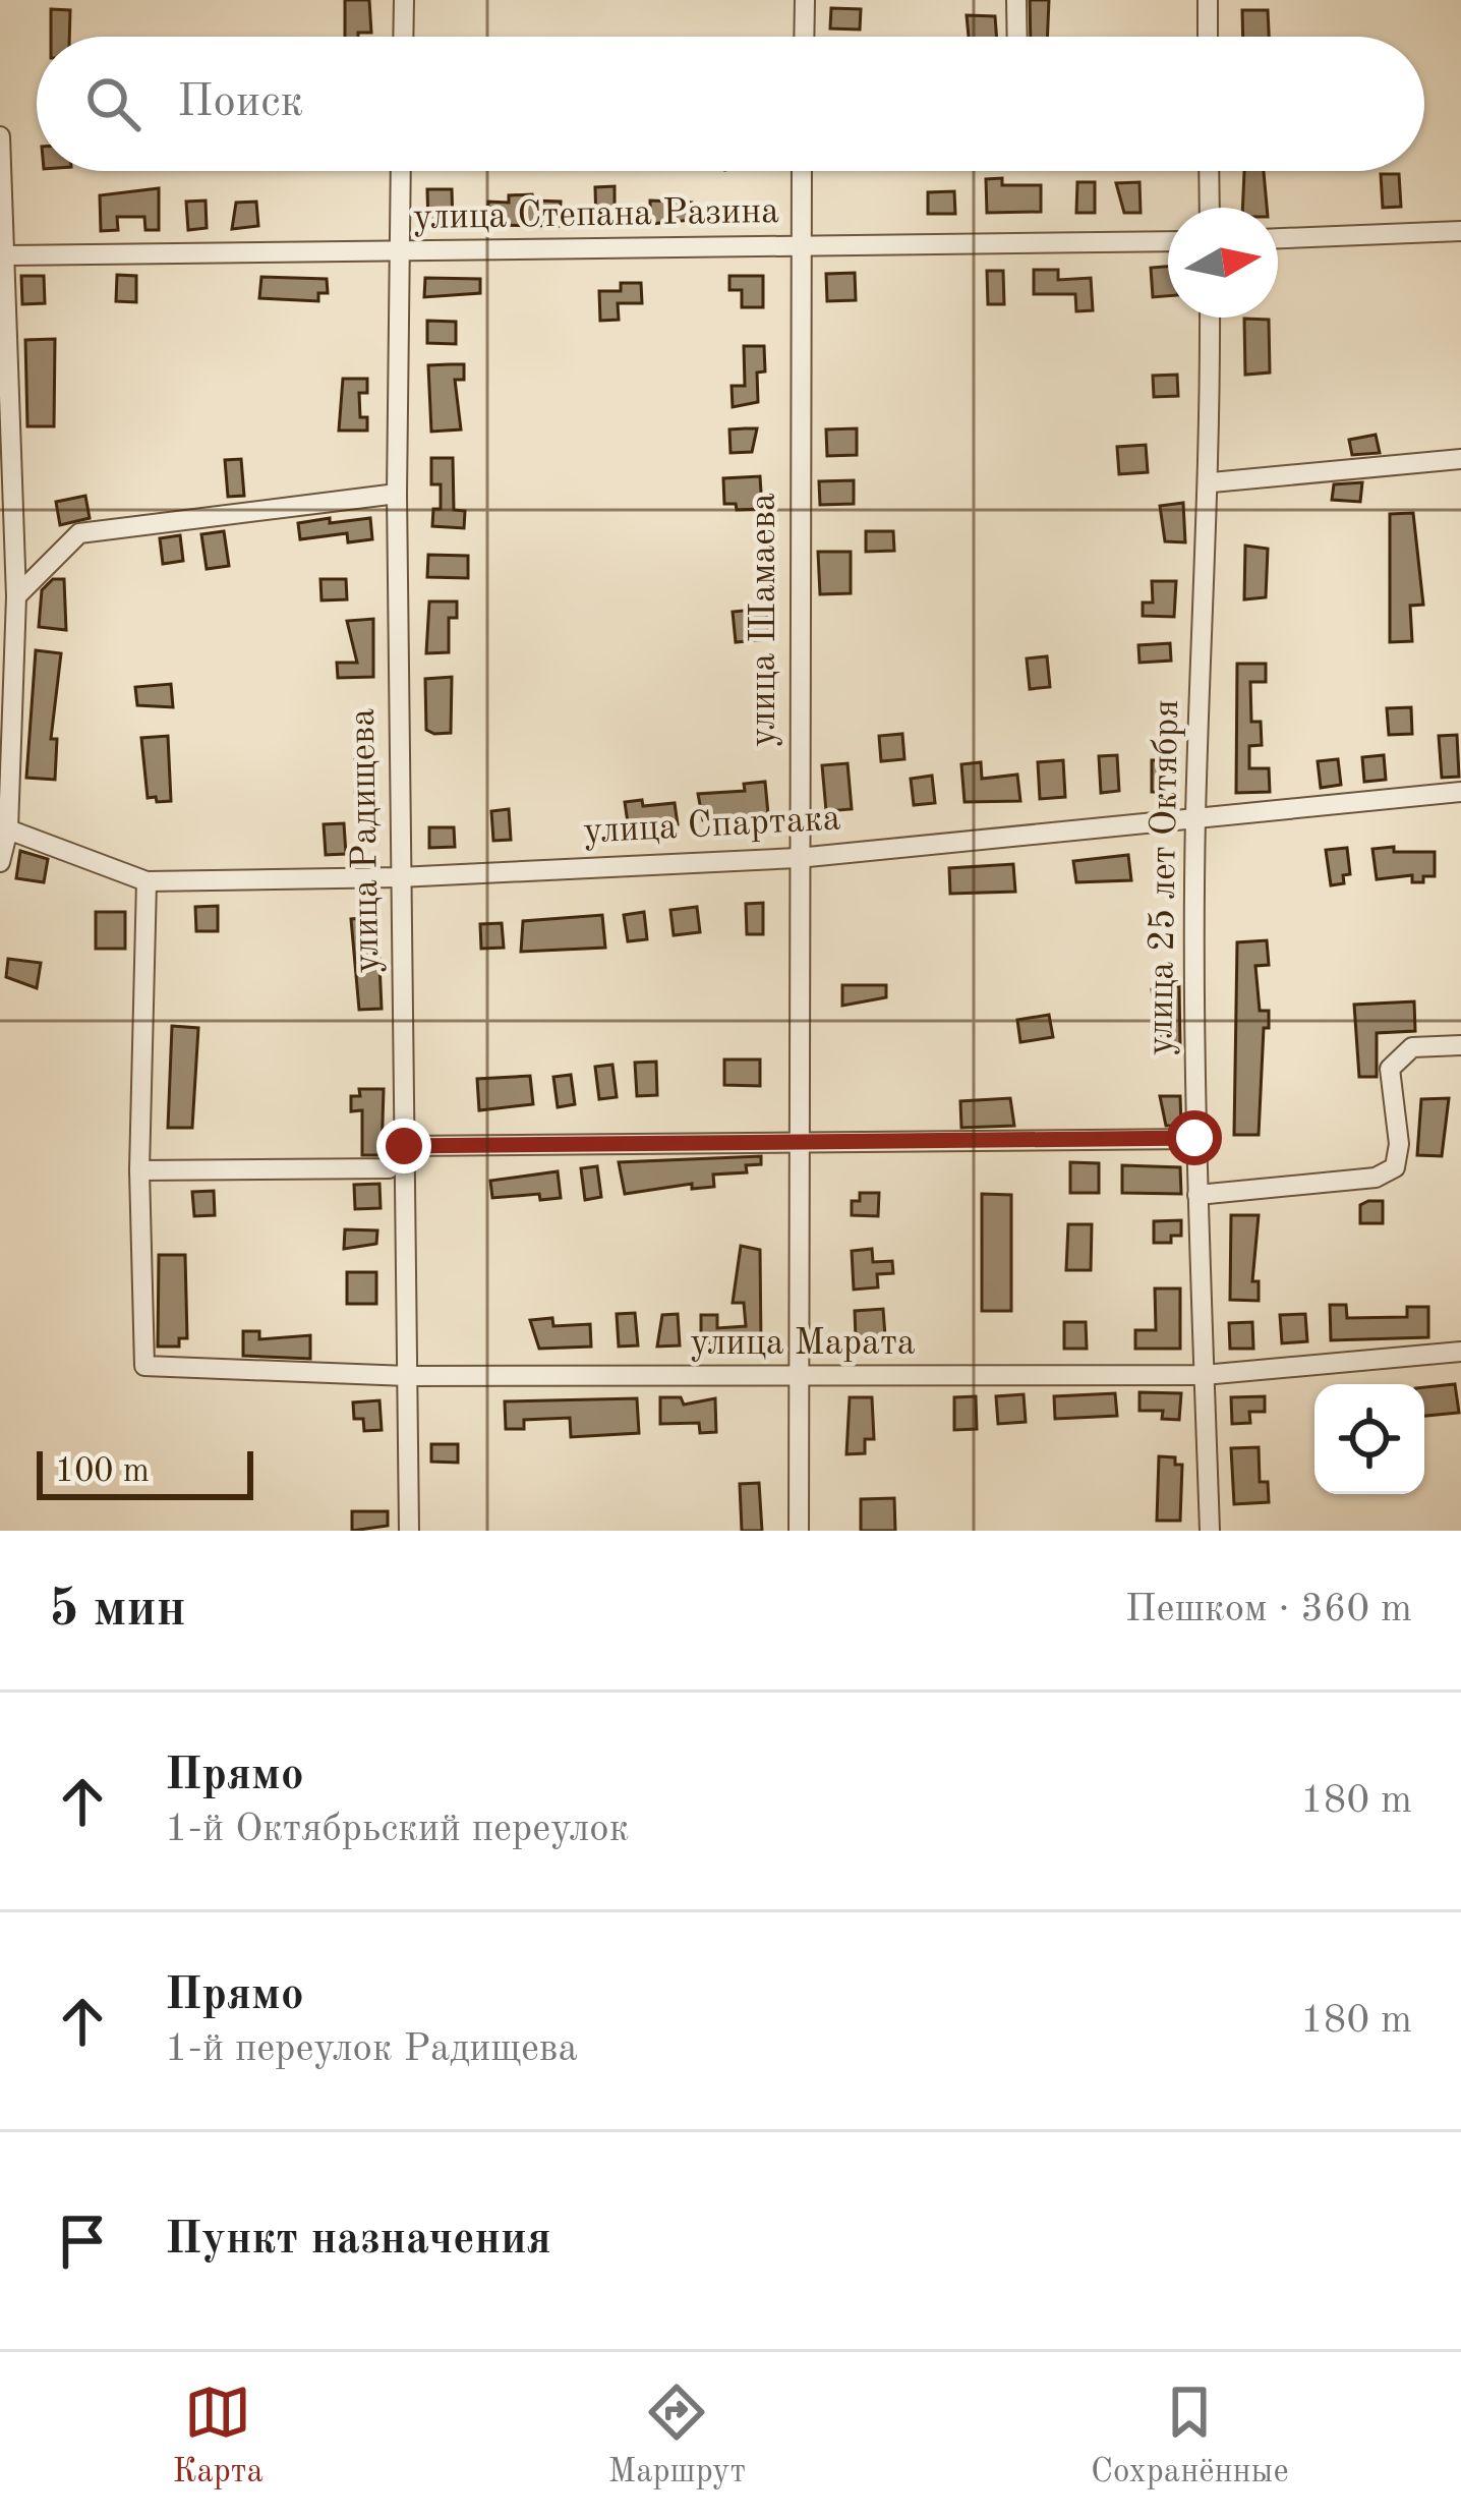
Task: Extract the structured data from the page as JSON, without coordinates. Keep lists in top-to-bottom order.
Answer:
{
  "streets": {
    "street": [
      "улица Степана Разина",
      "улица Шамаева",
      "улица Спартака",
      "улица Радищева",
      "улица 25 лет Октября",
      "улица Марата"
    ]
  },
  "crossings": [
    ["улица Степана Разина", "улица Шамаева"],
    ["улица Степана Разина", "улица Радищева"],
    ["улица Шамаева", "улица Спартака"],
    ["улица Шамаева", "улица Марата"],
    ["улица Спартака", "улица Радищева"],
    ["улица Спартака", "улица 25 лет Октября"],
    ["улица Радищева", "улица Марата"],
    ["улица 25 лет Октября", "улица Марата"]
  ],
  "scale_bar": "100 m",
  "north": "right",
  "page": {
    "search": "Поиск",
    "scale": "100 m",
    "heading": ["5 мин", "Пешком · 360 m"],
    "list": [
      ["Прямо", "1-й Октябрьский переулок", "180 m"],
      ["Прямо", "1-й переулок Радищева", "180 m"],
      "Пункт назначения"
    ],
    "nav": ["Карта", "Маршрут", "Сохранённые"]
  }
}
